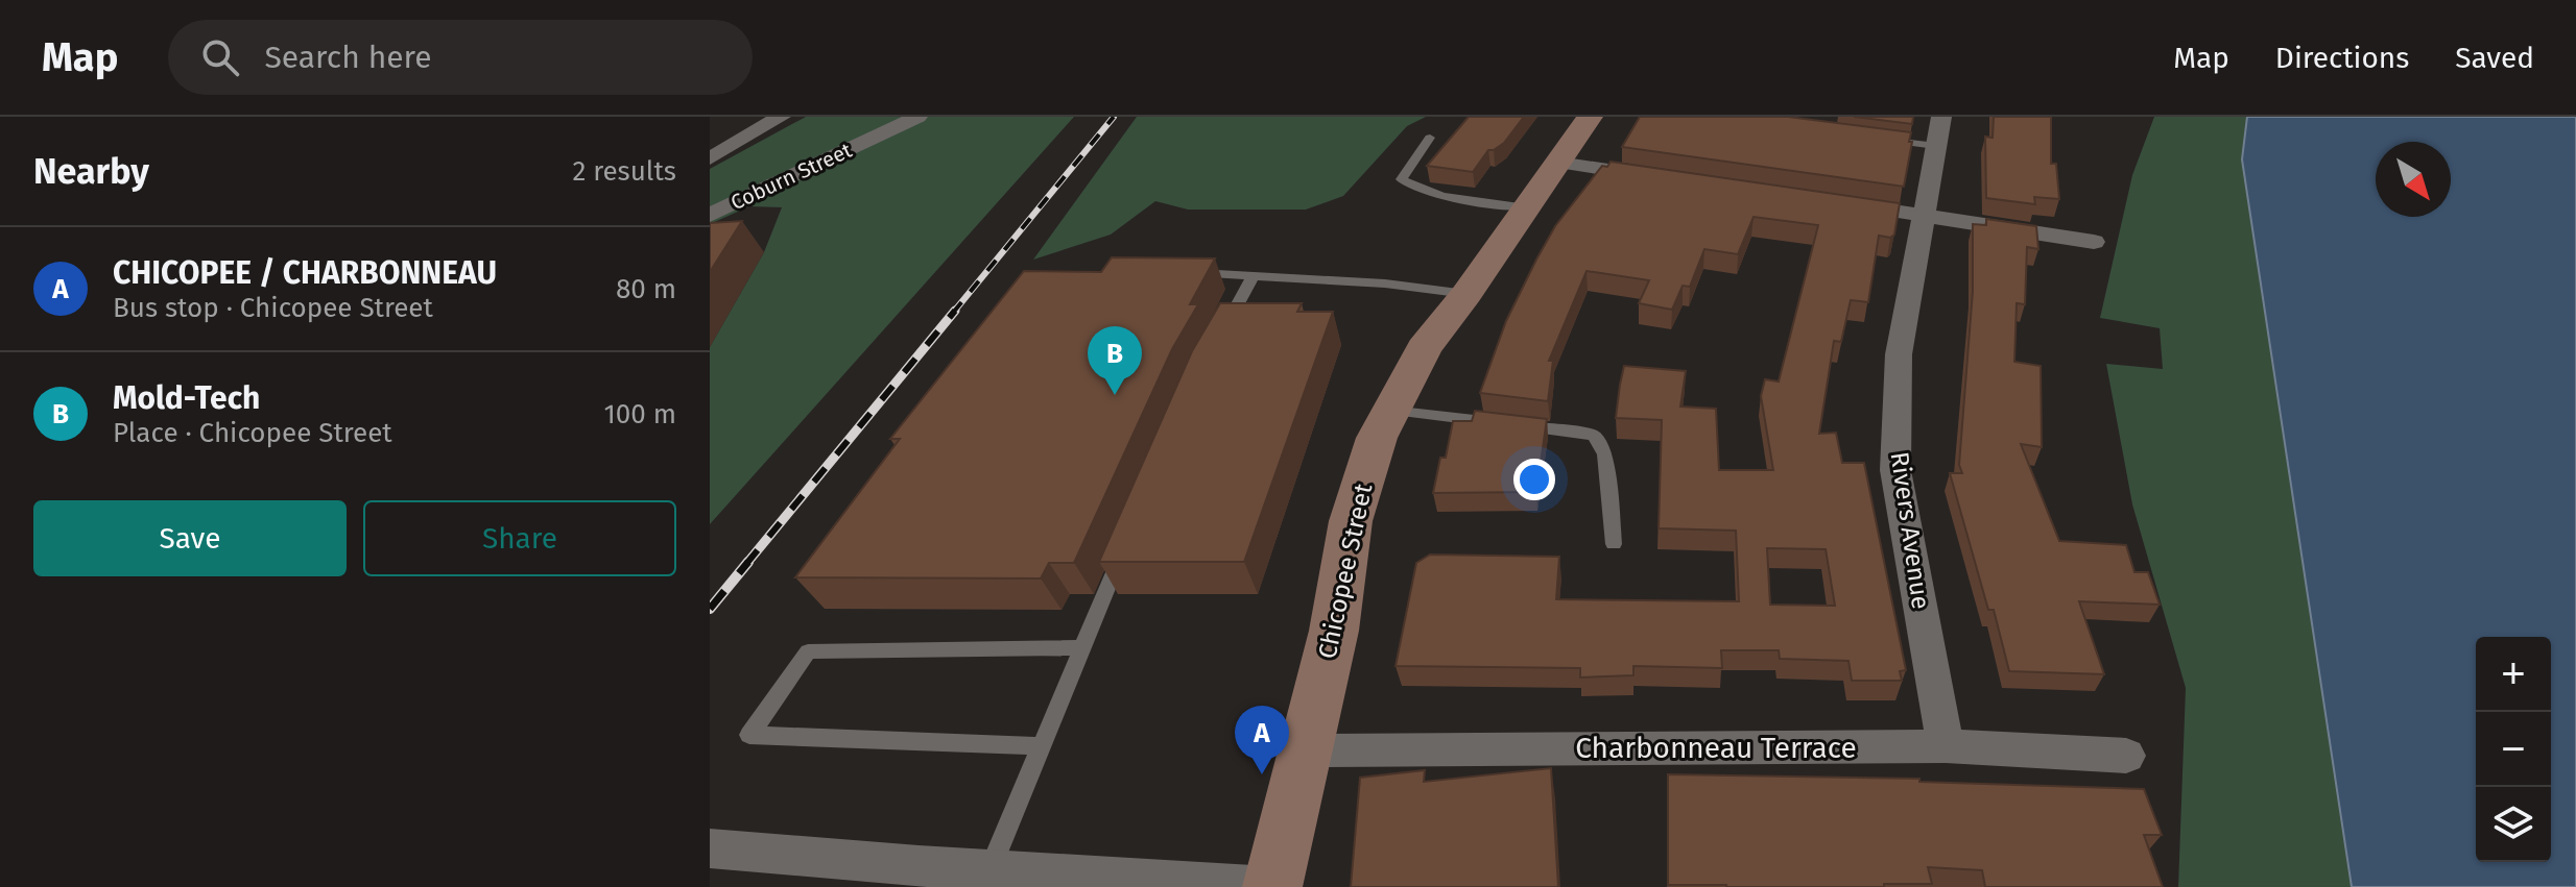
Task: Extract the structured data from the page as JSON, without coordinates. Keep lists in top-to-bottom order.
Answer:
{
  "streets": {
    "main road": ["Chicopee Street"],
    "street": ["Coburn Street", "Rivers Avenue", "Charbonneau Terrace"]
  },
  "crossings": [
    ["Rivers Avenue", "Charbonneau Terrace"],
    ["Chicopee Street", "Charbonneau Terrace"]
  ],
  "north": "bottom right",
  "page": {
    "header": "Map",
    "search": "Search here",
    "nav": ["Map", "Directions", "Saved"],
    "heading": ["Nearby", "2 results"],
    "list": [
      {
        "mark": "A",
        "name": "CHICOPEE / CHARBONNEAU",
        "note": "Bus stop · Chicopee Street",
        "value": "80 m"
      },
      {
        "mark": "B",
        "name": "Mold-Tech",
        "note": "Place · Chicopee Street",
        "value": "100 m"
      }
    ],
    "pins": ["B", "A"],
    "buttons": ["Save", "Share"],
    "map_buttons": ["+", "−"]
  }
}
